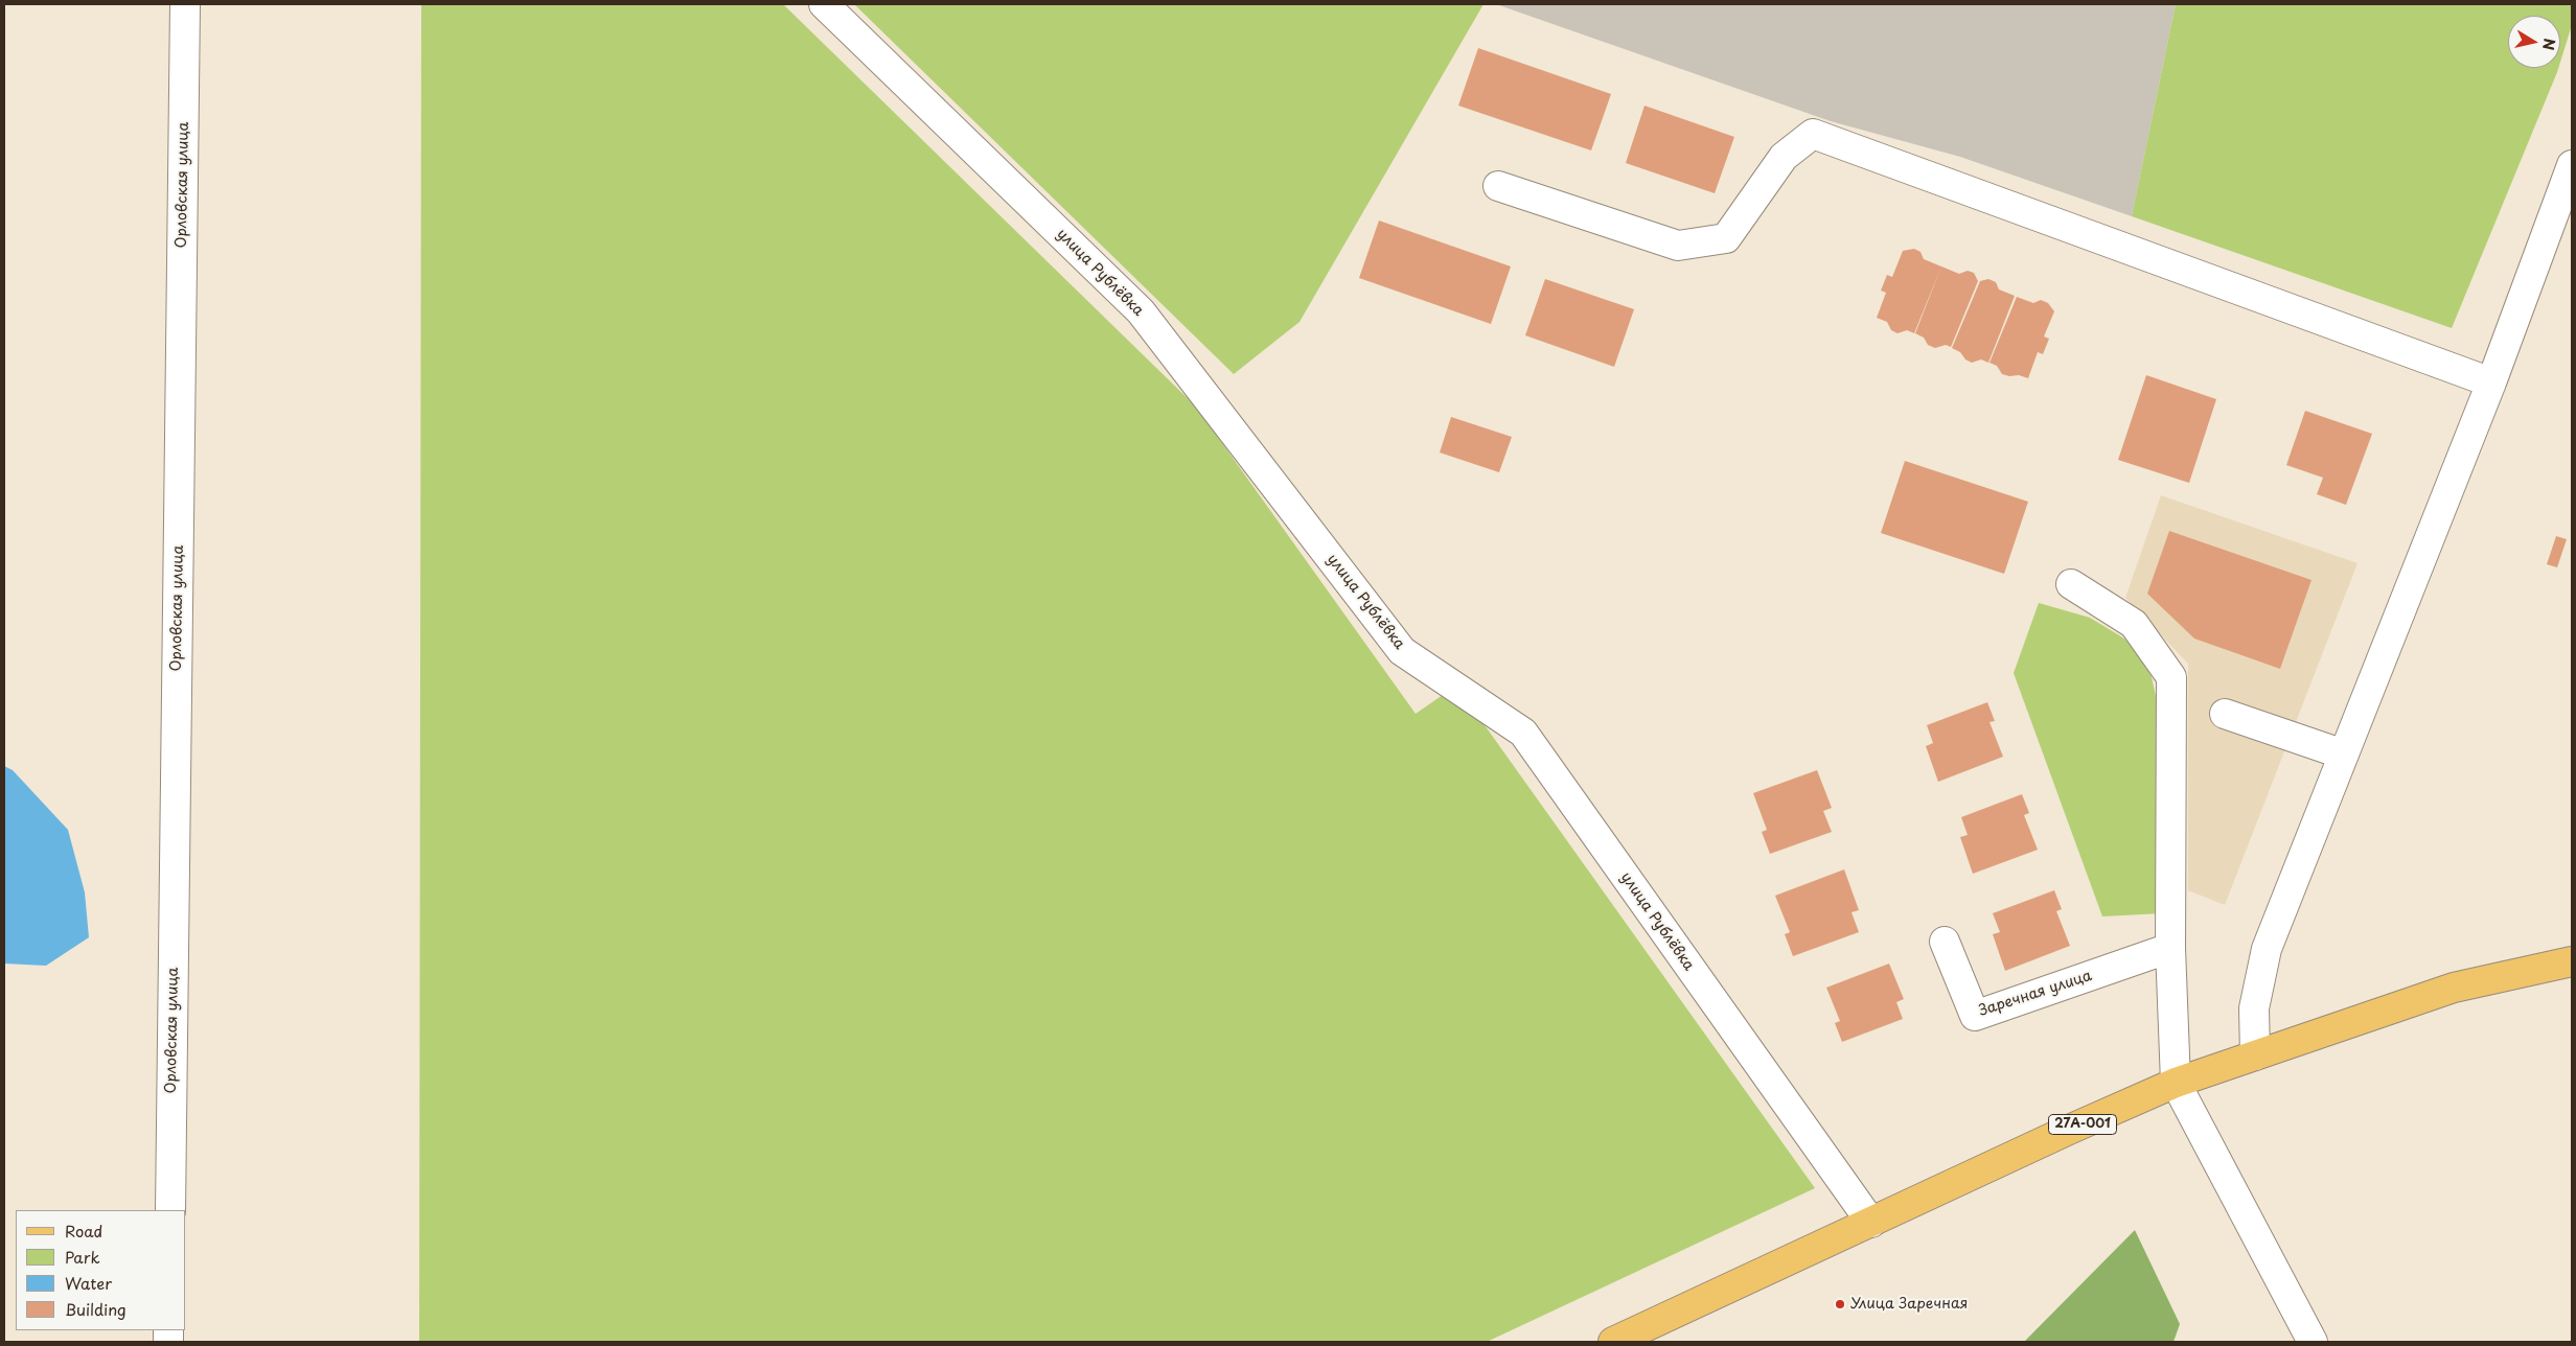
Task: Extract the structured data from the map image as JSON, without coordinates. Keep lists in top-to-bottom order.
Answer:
{
  "streets": {
    "main road": ["27А-001"],
    "street": ["Орловская улица", "улица Рублёвка", "Заречная улица"]
  },
  "crossings": [
    ["улица Рублёвка", "27А-001"]
  ],
  "places": ["Улица Заречная"],
  "legend": [
    "Road",
    "Park",
    "Water",
    "Building"
  ],
  "north": "right"
}
